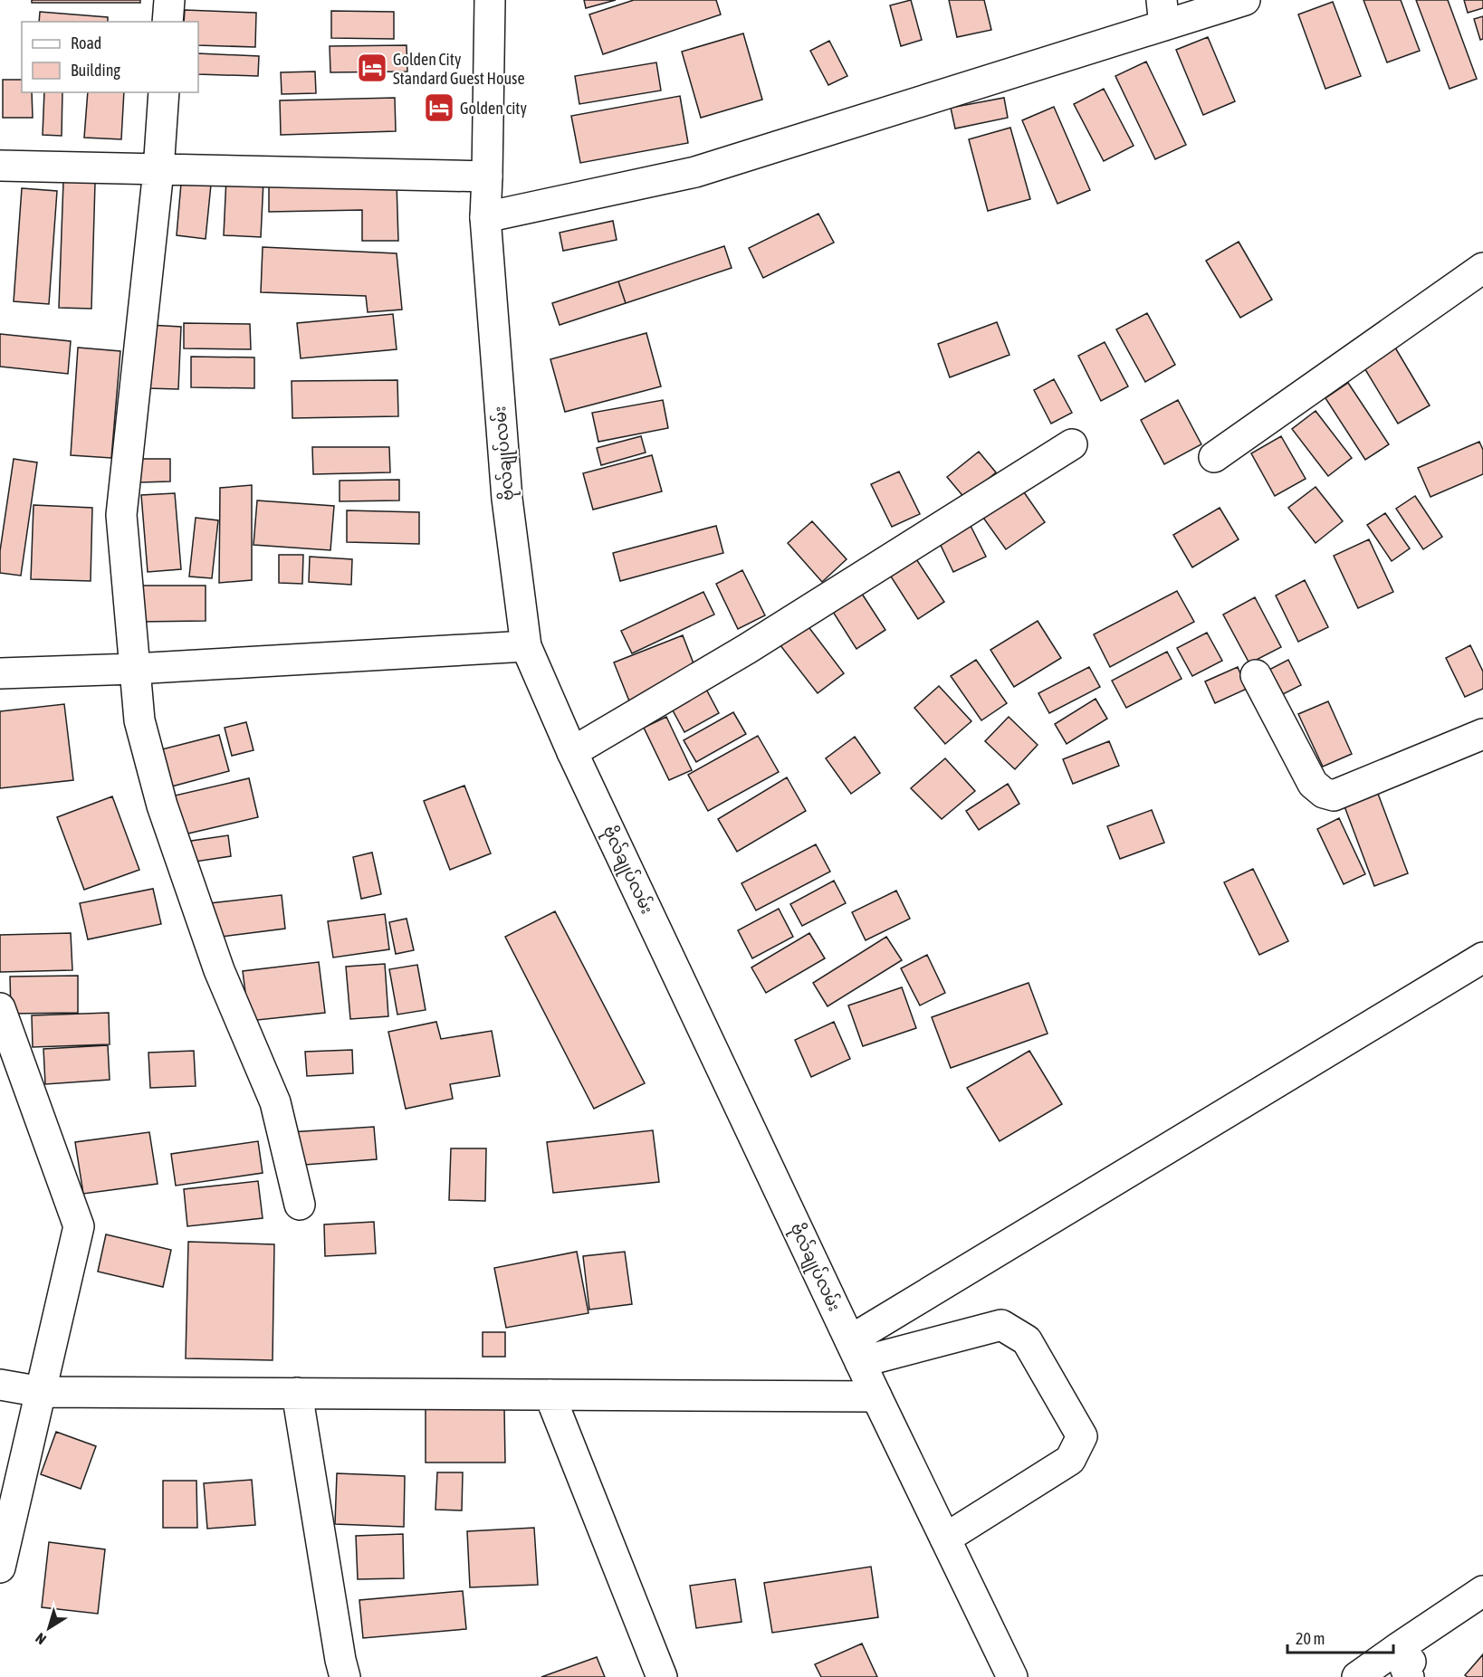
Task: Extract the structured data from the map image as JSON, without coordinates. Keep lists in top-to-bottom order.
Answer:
{
  "streets": {
    "street": ["ဗိုလ်ချုပ်လမ်း"]
  },
  "places": {
    "hotel": ["Golden City Standard Guest House", "Golden city"]
  },
  "legend": ["Road", "Building"],
  "scale_bar": "20 m",
  "north": "bottom left"
}
